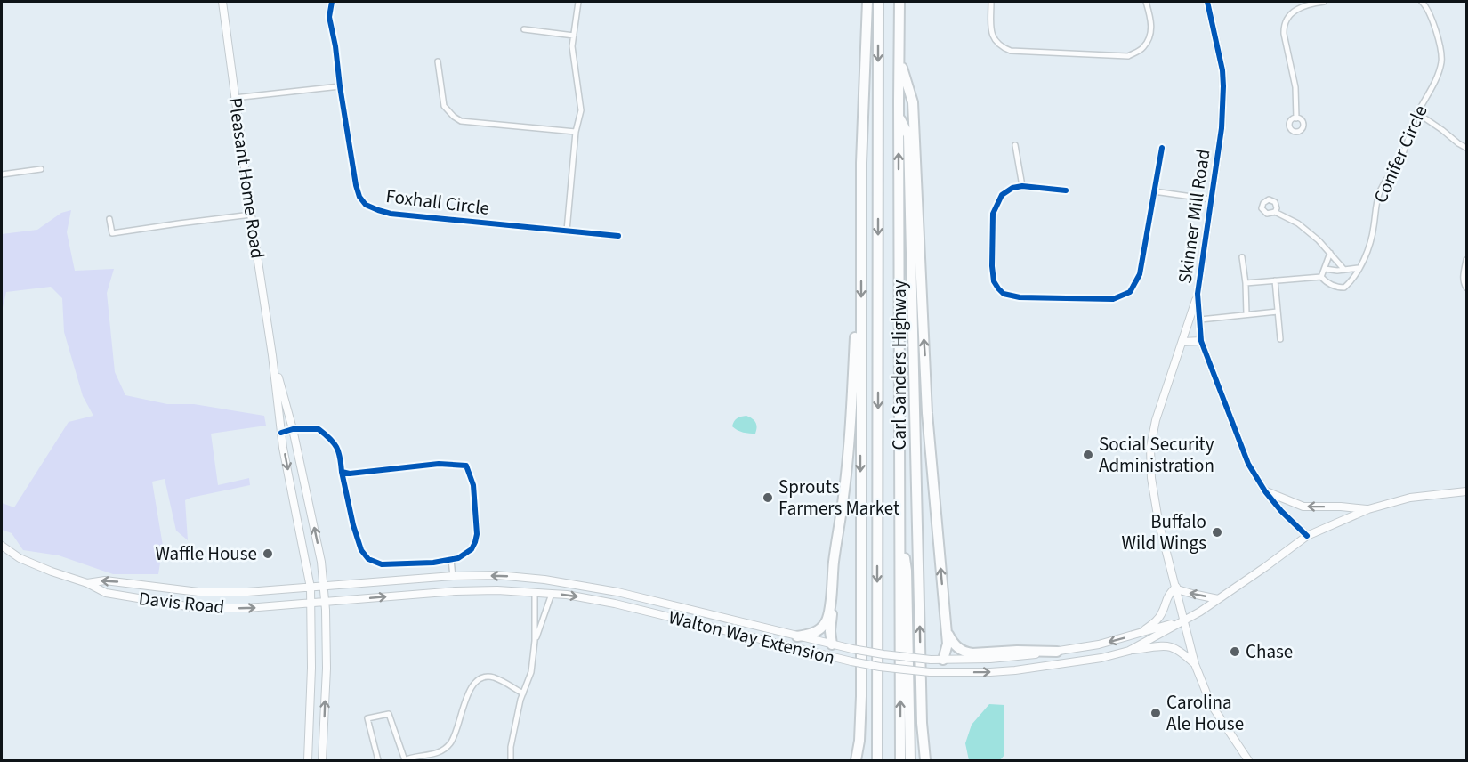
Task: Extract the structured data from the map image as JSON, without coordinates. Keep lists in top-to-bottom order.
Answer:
{
  "streets": {
    "highway": ["Carl Sanders Highway"],
    "main road": [
      "Pleasant Home Road",
      "Skinner Mill Road",
      "Davis Road",
      "Walton Way Extension"
    ],
    "street": ["Conifer Circle", "Foxhall Circle"]
  },
  "crossings": [
    ["Pleasant Home Road", "Davis Road"],
    ["Pleasant Home Road", "Walton Way Extension"],
    ["Skinner Mill Road", "Walton Way Extension"],
    ["Davis Road", "Walton Way Extension"]
  ],
  "places": [
    "Social Security Administration",
    "Sprouts Farmers Market",
    "Buffalo Wild Wings",
    "Waffle House",
    "Chase",
    "Carolina Ale House"
  ]
}
